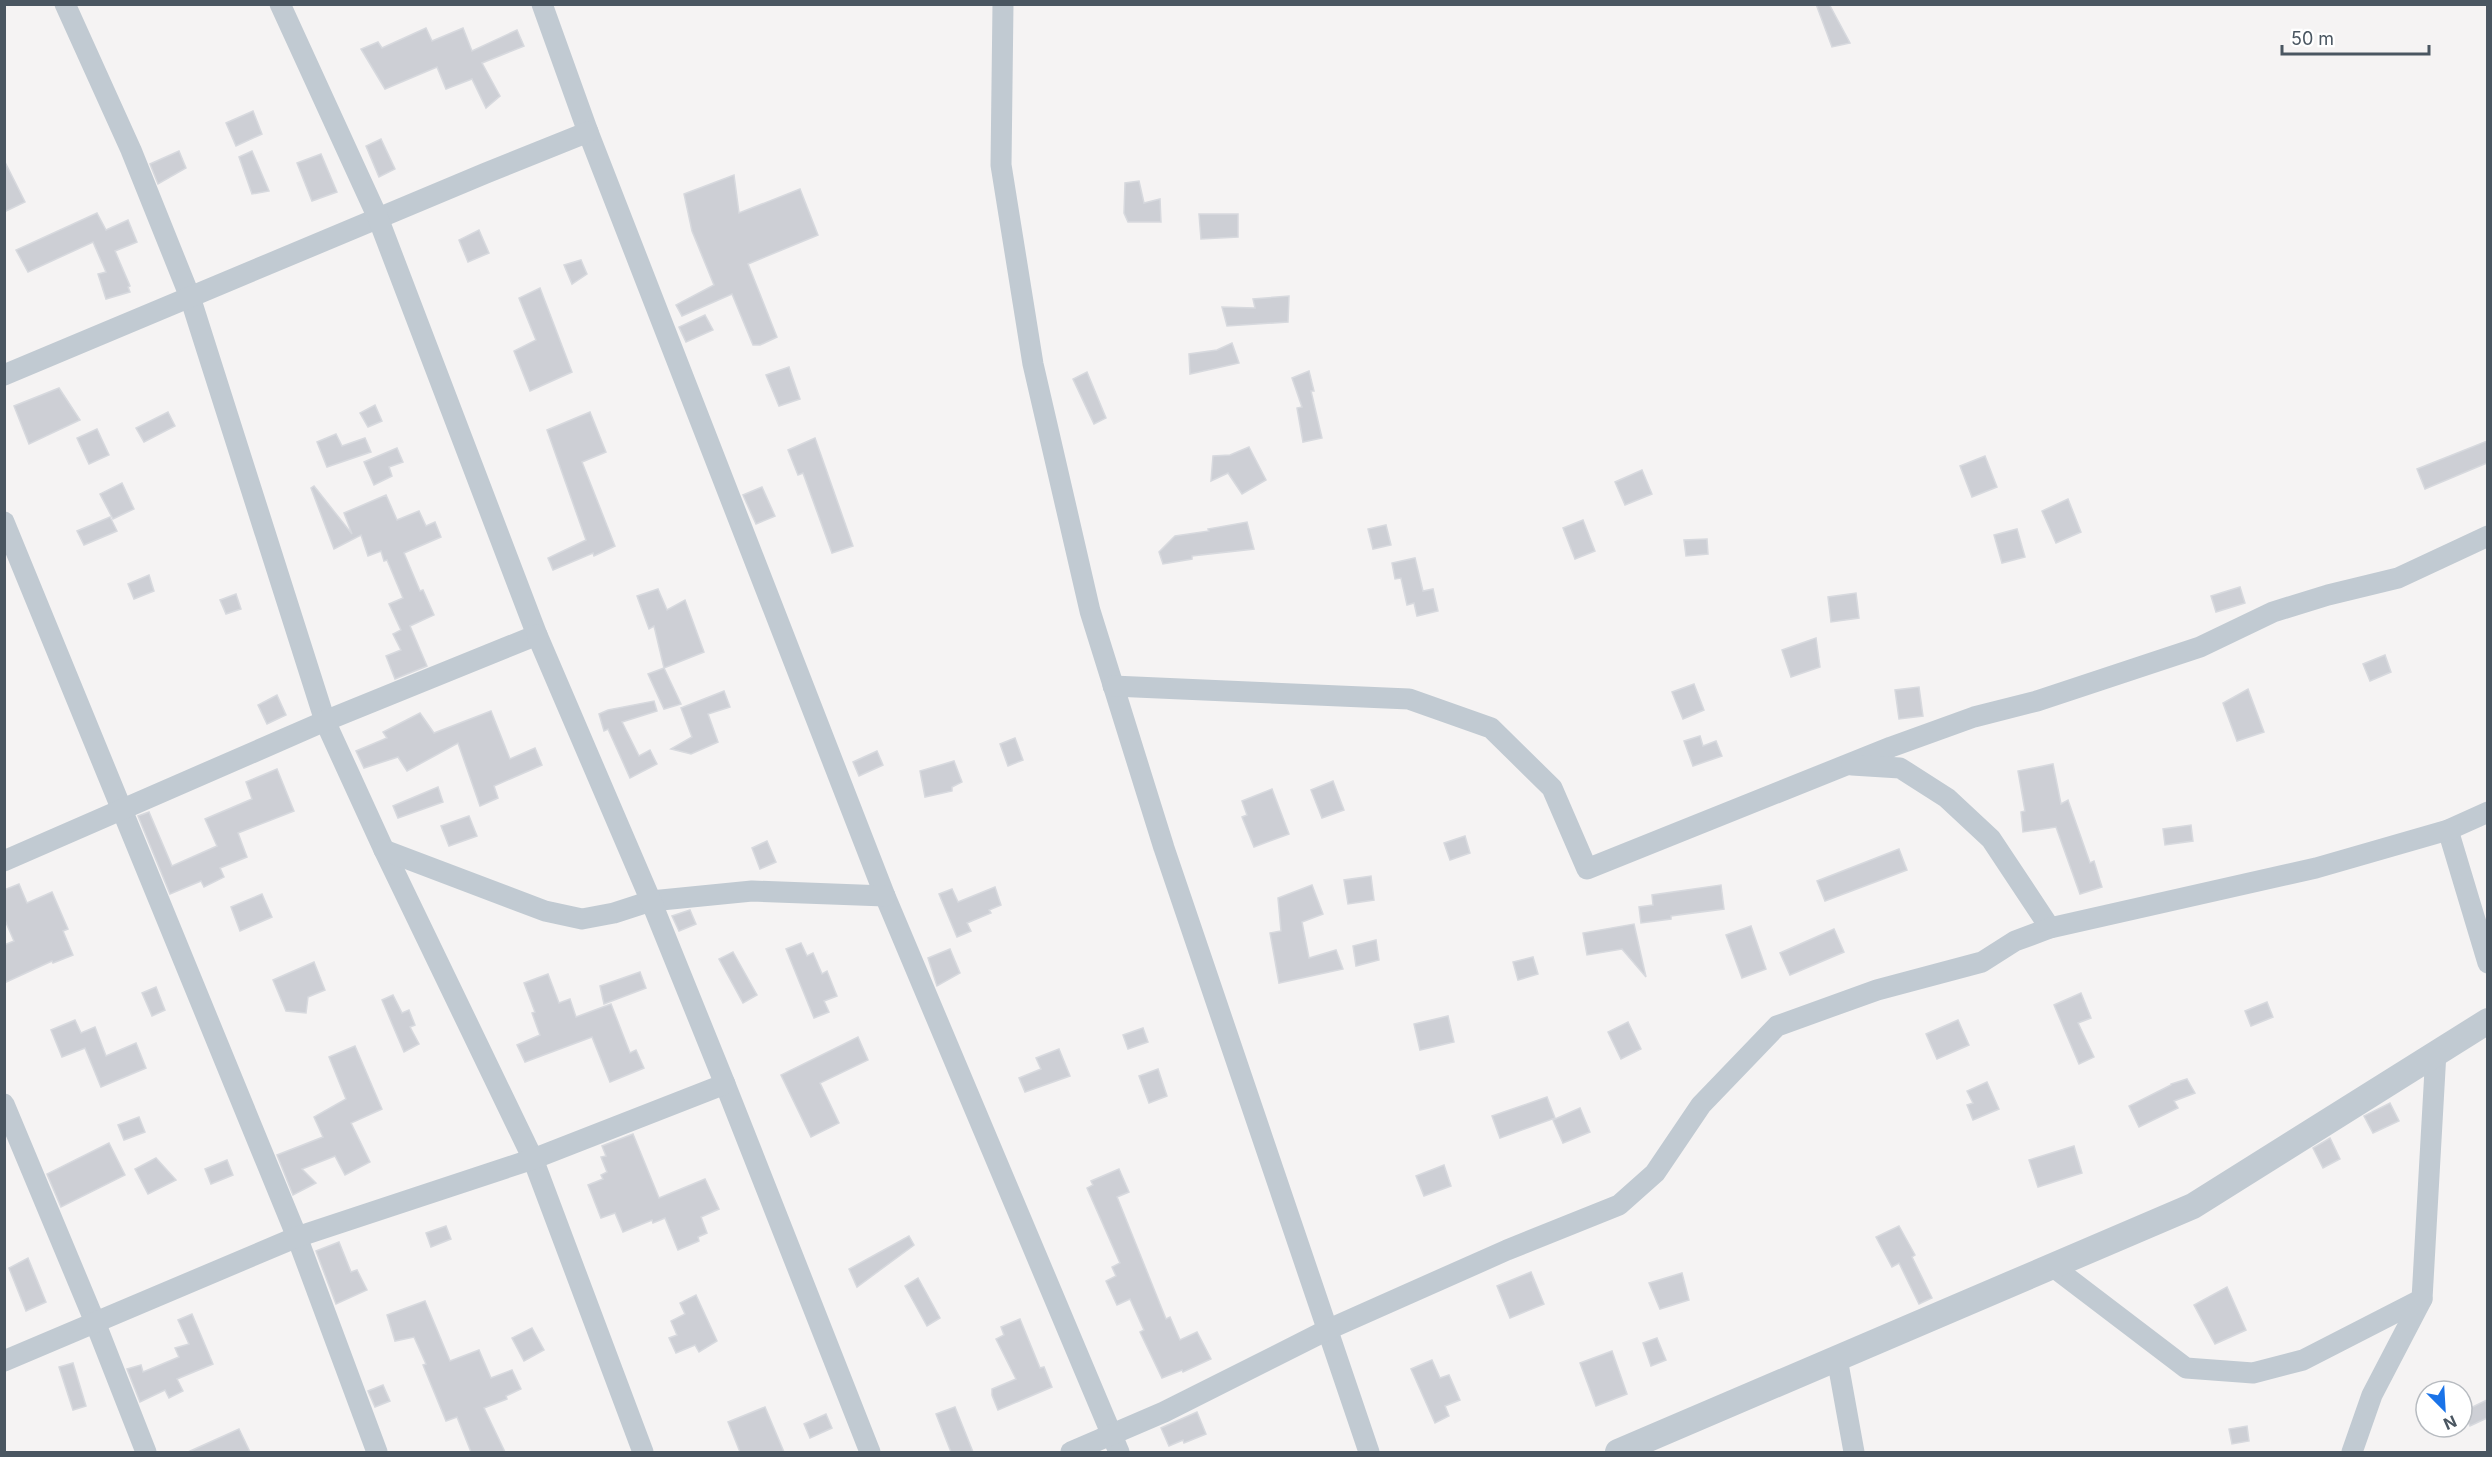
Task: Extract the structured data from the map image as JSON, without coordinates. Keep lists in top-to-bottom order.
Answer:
{
  "scale_bar": "50 m",
  "north": "bottom right"
}
